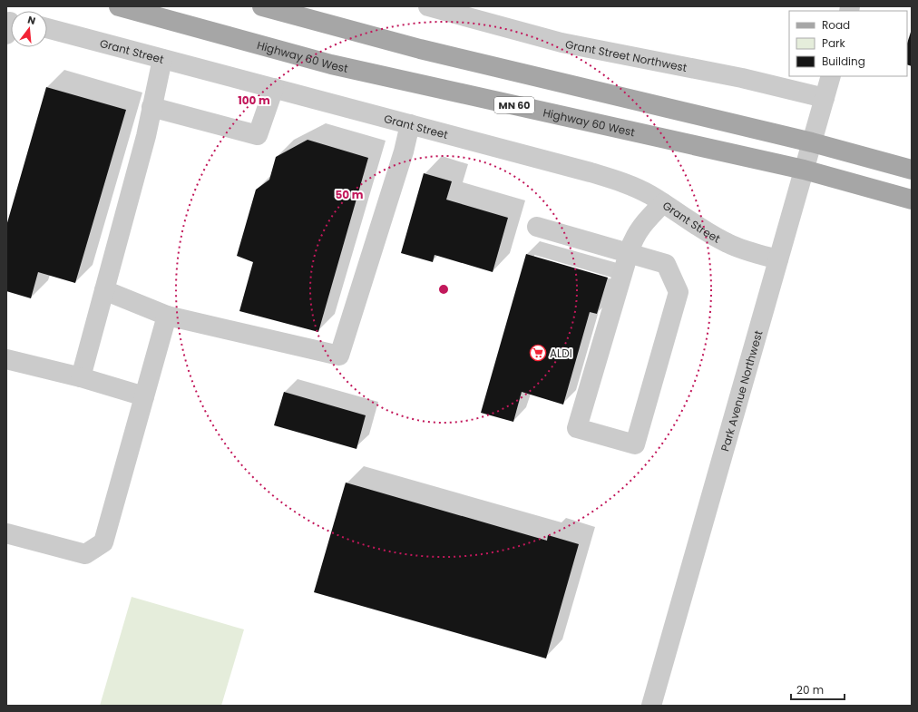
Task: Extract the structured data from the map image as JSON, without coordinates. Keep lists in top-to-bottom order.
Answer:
{
  "streets": {
    "main road": ["Highway 60 West", "MN 60"],
    "street": ["Grant Street", "Grant Street Northwest", "Park Avenue Northwest"]
  },
  "crossings": [
    ["Grant Street", "Park Avenue Northwest"],
    ["Grant Street Northwest", "Park Avenue Northwest"],
    ["Highway 60 West", "Park Avenue Northwest"]
  ],
  "places": {
    "supermarket": ["ALDI"]
  },
  "legend": ["Road", "Park", "Building"],
  "scale_bar": "20 m",
  "north": "top",
  "rings": ["100 m", "50 m"]
}
